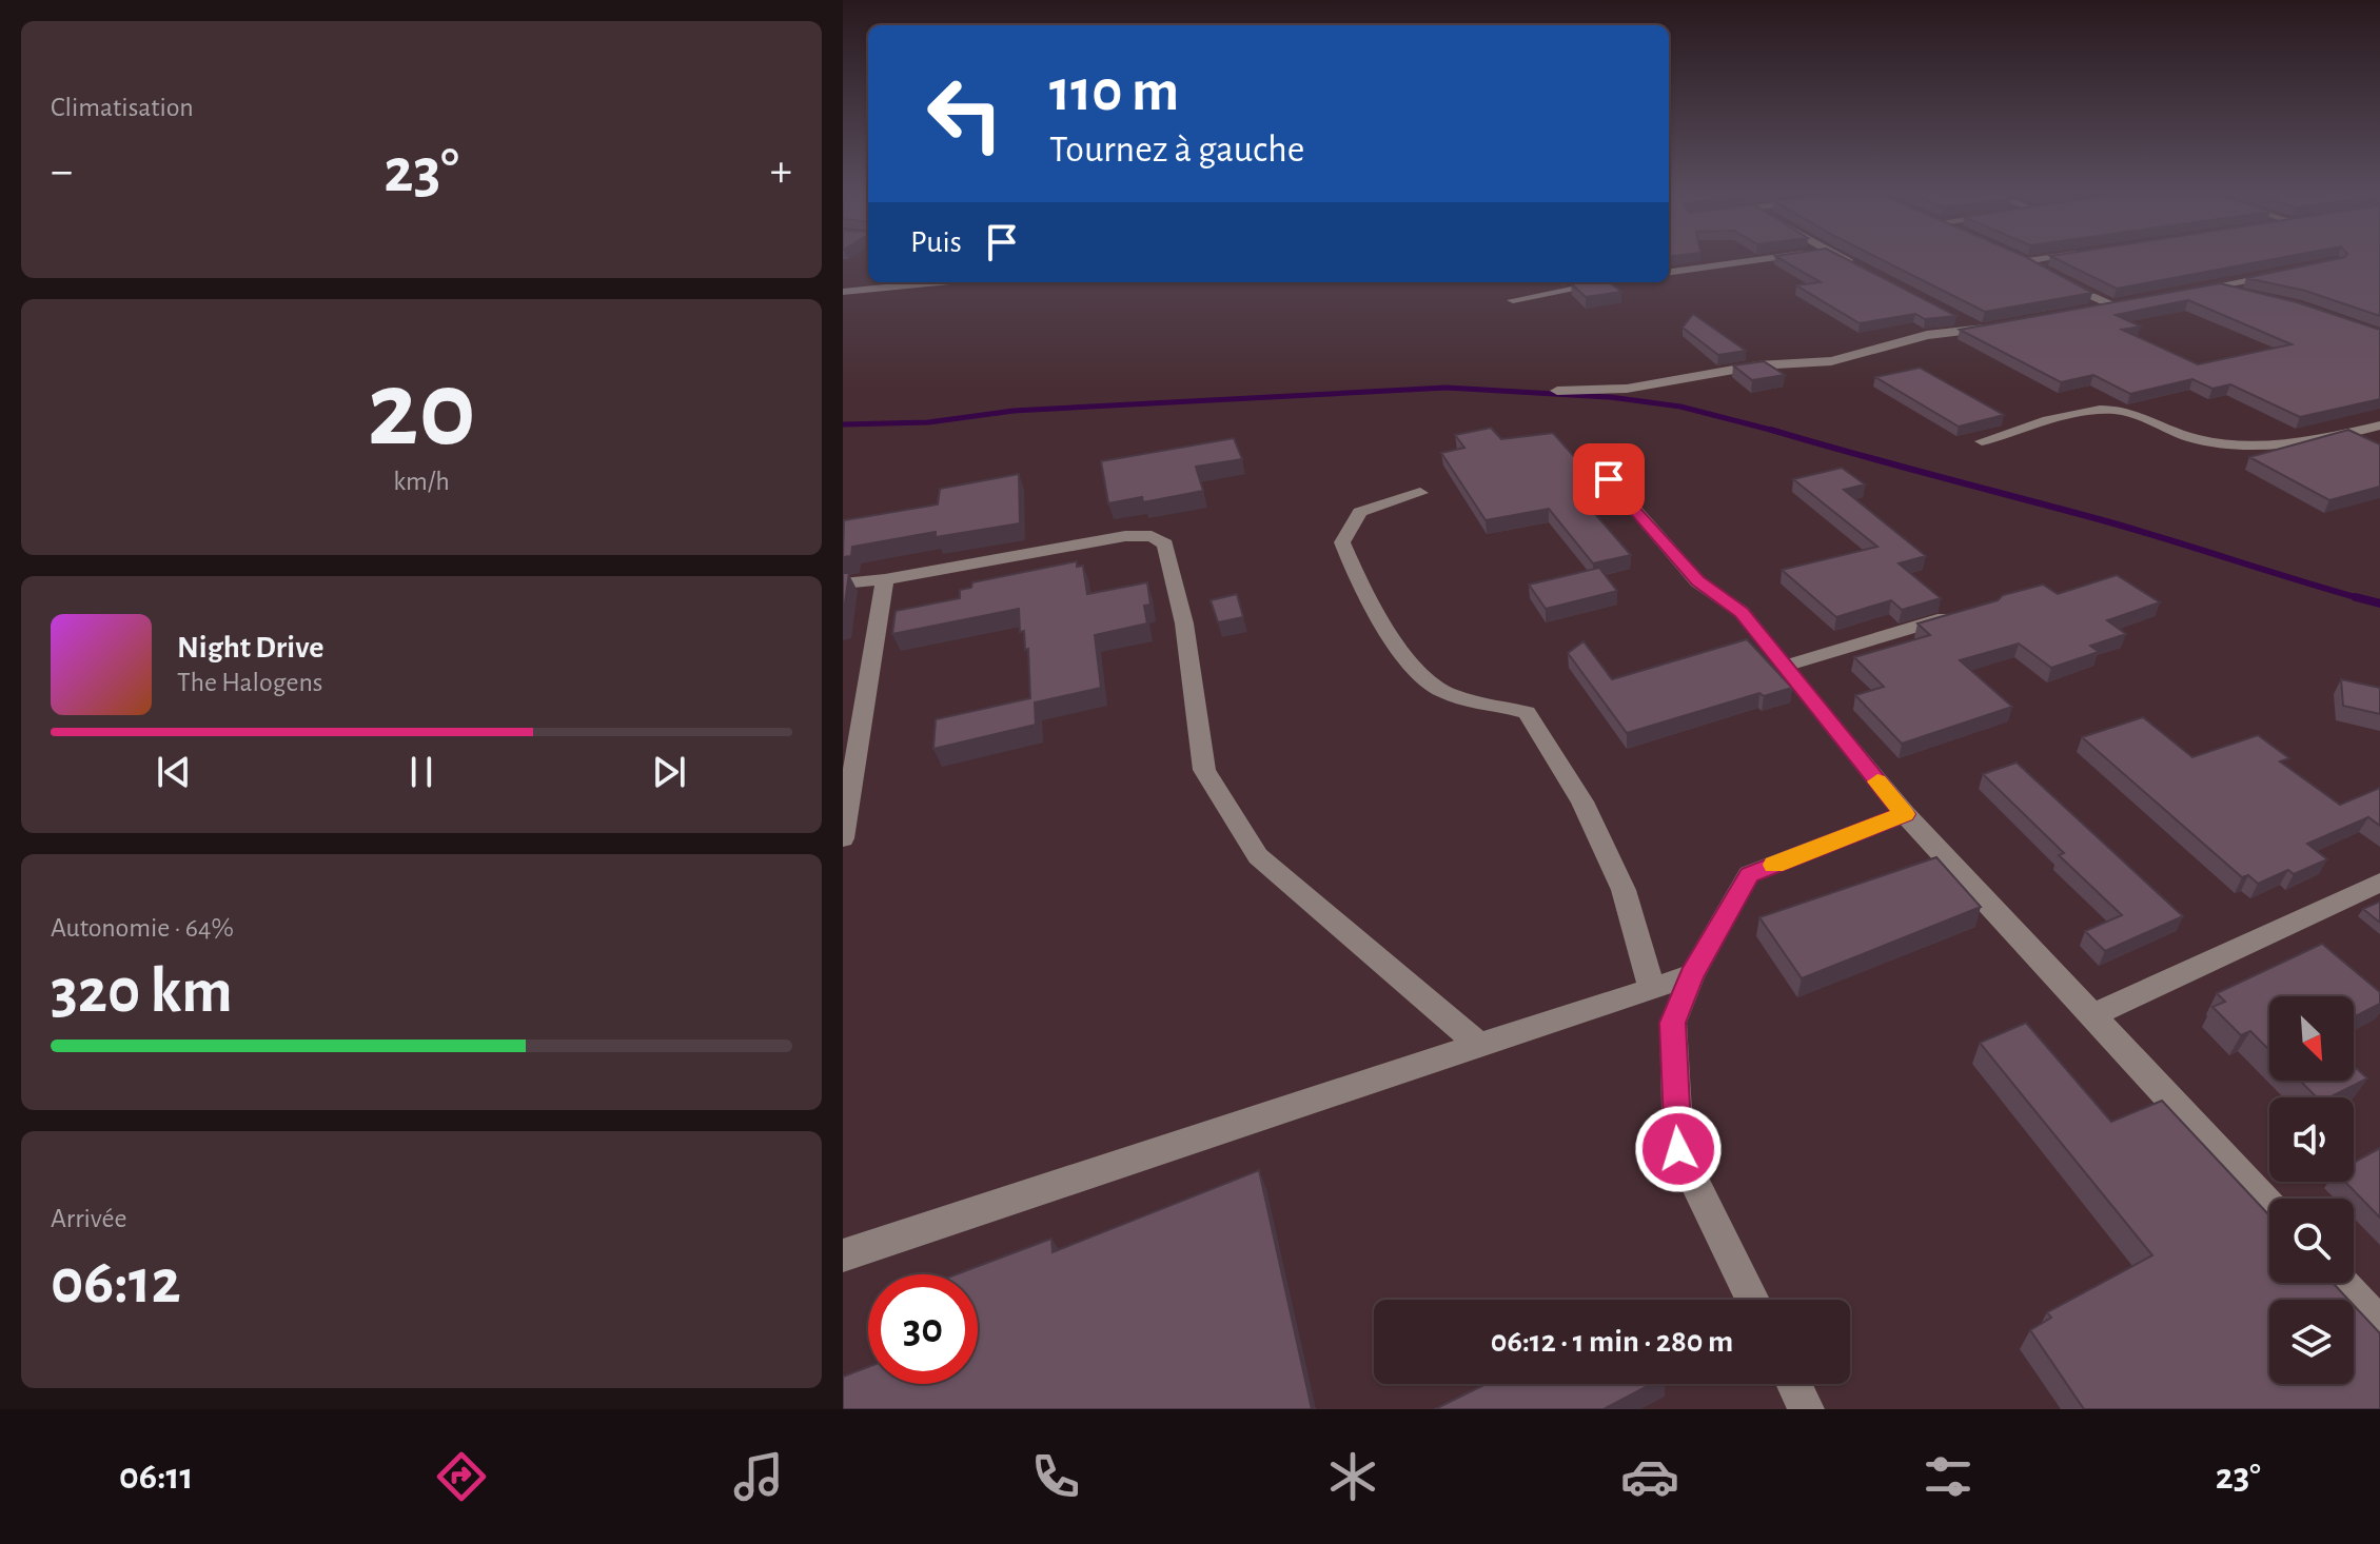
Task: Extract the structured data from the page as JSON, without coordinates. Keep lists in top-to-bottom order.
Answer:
{
  "north": "bottom right",
  "page": {
    "tile": [
      "Climatisation",
      ["20", "km/h"],
      ["Autonomie · 64%", "320 km"],
      ["Arrivée", "06:12"]
    ],
    "turn": ["110 m", "Tournez à gauche"],
    "heat": ["−", "23°", "+"],
    "then": "Puis",
    "song": ["Night Drive", "The Halogens"],
    "limit": "30",
    "trip": "06:12 · 1 min · 280 m",
    "tabs": ["06:11", "23°"]
  }
}
